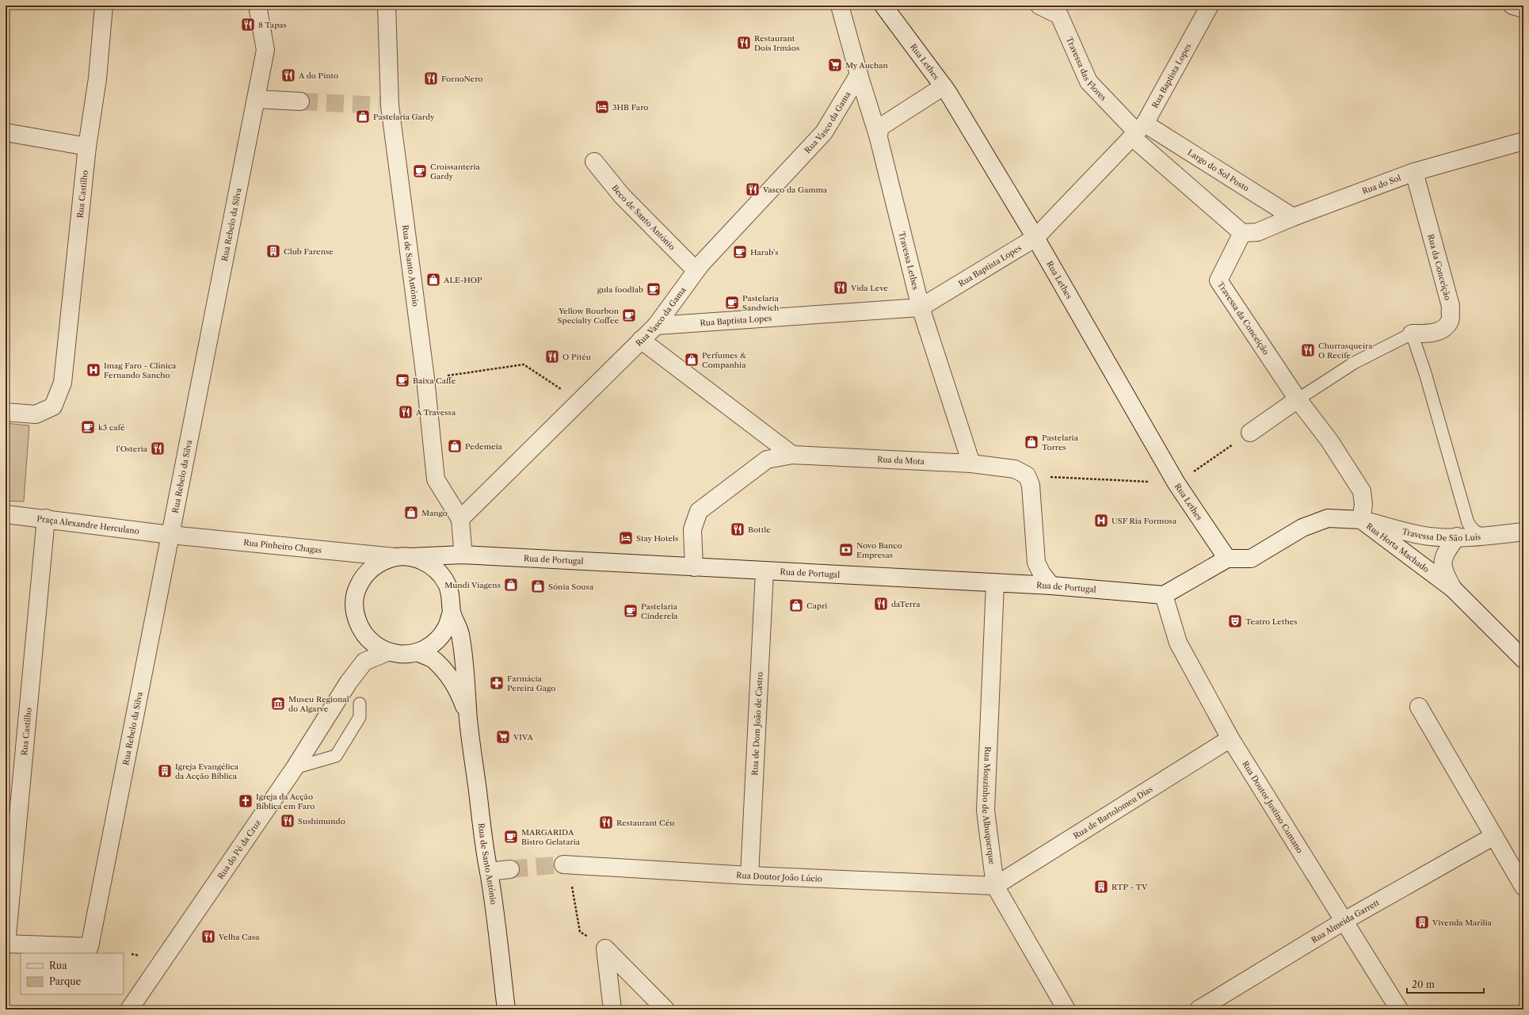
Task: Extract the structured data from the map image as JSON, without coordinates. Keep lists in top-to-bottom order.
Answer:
{
  "streets": {
    "street": [
      "Rua Lethes",
      "Travessa das Flores",
      "Rua Baptista Lopes",
      "Rua Vasco da Gama",
      "Largo do Sol Posto",
      "Rua do Sol",
      "Rua Castilho",
      "Beco de Santo António",
      "Rua Rebelo da Silva",
      "Travessa Lethes",
      "Rua de Santo António",
      "Rua da Conceição",
      "Travessa da Conceição",
      "Rua da Mota",
      "Praça Alexandre Herculano",
      "Travessa De São Luís",
      "Rua Pinheiro Chagas",
      "Rua Horta Machado",
      "Rua de Portugal",
      "Rua de Dom João de Castro",
      "Rua Mouzinho de Albuquerque",
      "Rua Doutor Justino Cumano",
      "Rua de Bartolomeu Dias",
      "Rua do Pé da Cruz",
      "Rua Doutor João Lúcio",
      "Rua Almeida Garrett"
    ]
  },
  "crossings": [
    ["Rua Lethes", "Rua Baptista Lopes"],
    ["Rua Lethes", "Rua Horta Machado"],
    ["Travessa das Flores", "Rua Baptista Lopes"],
    ["Travessa das Flores", "Largo do Sol Posto"],
    ["Rua Baptista Lopes", "Rua Vasco da Gama"],
    ["Rua Baptista Lopes", "Largo do Sol Posto"],
    ["Rua Baptista Lopes", "Travessa Lethes"],
    ["Rua Vasco da Gama", "Beco de Santo António"],
    ["Rua Vasco da Gama", "Travessa Lethes"],
    ["Rua Vasco da Gama", "Rua de Santo António"],
    ["Largo do Sol Posto", "Rua do Sol"],
    ["Rua do Sol", "Rua da Conceição"],
    ["Rua do Sol", "Travessa da Conceição"],
    ["Rua Castilho", "Rua Rebelo da Silva"],
    ["Rua Castilho", "Praça Alexandre Herculano"],
    ["Rua Rebelo da Silva", "Praça Alexandre Herculano"],
    ["Rua Rebelo da Silva", "Rua Pinheiro Chagas"],
    ["Travessa Lethes", "Rua da Mota"],
    ["Rua da Mota", "Rua de Portugal"],
    ["Praça Alexandre Herculano", "Rua Pinheiro Chagas"],
    ["Travessa De São Luís", "Rua Horta Machado"],
    ["Rua Pinheiro Chagas", "Rua de Portugal"],
    ["Rua Pinheiro Chagas", "Rua do Pé da Cruz"],
    ["Rua Horta Machado", "Rua de Portugal"],
    ["Rua Horta Machado", "Rua Doutor Justino Cumano"],
    ["Rua de Portugal", "Rua de Dom João de Castro"],
    ["Rua de Portugal", "Rua Mouzinho de Albuquerque"],
    ["Rua de Portugal", "Rua Doutor Justino Cumano"],
    ["Rua de Dom João de Castro", "Rua Doutor João Lúcio"],
    ["Rua Mouzinho de Albuquerque", "Rua de Bartolomeu Dias"],
    ["Rua Mouzinho de Albuquerque", "Rua Doutor João Lúcio"],
    ["Rua Doutor Justino Cumano", "Rua de Bartolomeu Dias"],
    ["Rua Doutor Justino Cumano", "Rua Almeida Garrett"],
    ["Rua de Bartolomeu Dias", "Rua Doutor João Lúcio"]
  ],
  "places": {
    "restaurant": [
      "8 Tapas",
      "Restaurant Dois Irmãos",
      "A do Pinto",
      "FornoNero",
      "Vasco da Gamma",
      "Vida Leve",
      "Churrasqueira O Recife",
      "O Pitéu",
      "A Travessa",
      "l'Osteria",
      "Bottle",
      "daTerra",
      "Sushimundo",
      "Restaurant Céu",
      "Velha Casa"
    ],
    "supermarket": ["My Auchan", "VIVA"],
    "hotel": ["3HB Faro", "Stay Hotels"],
    "shop": [
      "Pastelaria Gardy",
      "ALE-HOP",
      "Perfumes & Companhia",
      "Pastelaria Torres",
      "Pedemeia",
      "Mango",
      "Mundi Viagens",
      "Sónia Sousa",
      "Capri"
    ],
    "cafe": [
      "Croissanteria Gardy",
      "Harab's",
      "gula foodlab",
      "Pastelaria Sandwich",
      "Yellow Bourbon Specialty Coffee",
      "Baixa Caffe",
      "k3 café",
      "Pastelaria Cinderela",
      "MARGARIDA Bistro Gelataria"
    ],
    "building": [
      "Club Farense",
      "Igreja Evangélica da Acção Bíblica",
      "RTP - TV",
      "Vivenda Marília"
    ],
    "hospital": ["Imag Faro - Clínica Fernando Sancho", "USF Ria Formosa"],
    "bank": ["Novo Banco Empresas"],
    "theatre": ["Teatro Lethes"],
    "pharmacy": ["Farmácia Pereira Gago"],
    "museum": ["Museu Regional do Algarve"],
    "church": ["Igreja da Acção Bíblica em Faro"]
  },
  "legend": ["Rua", "Parque"],
  "scale_bar": "20 m"
}
